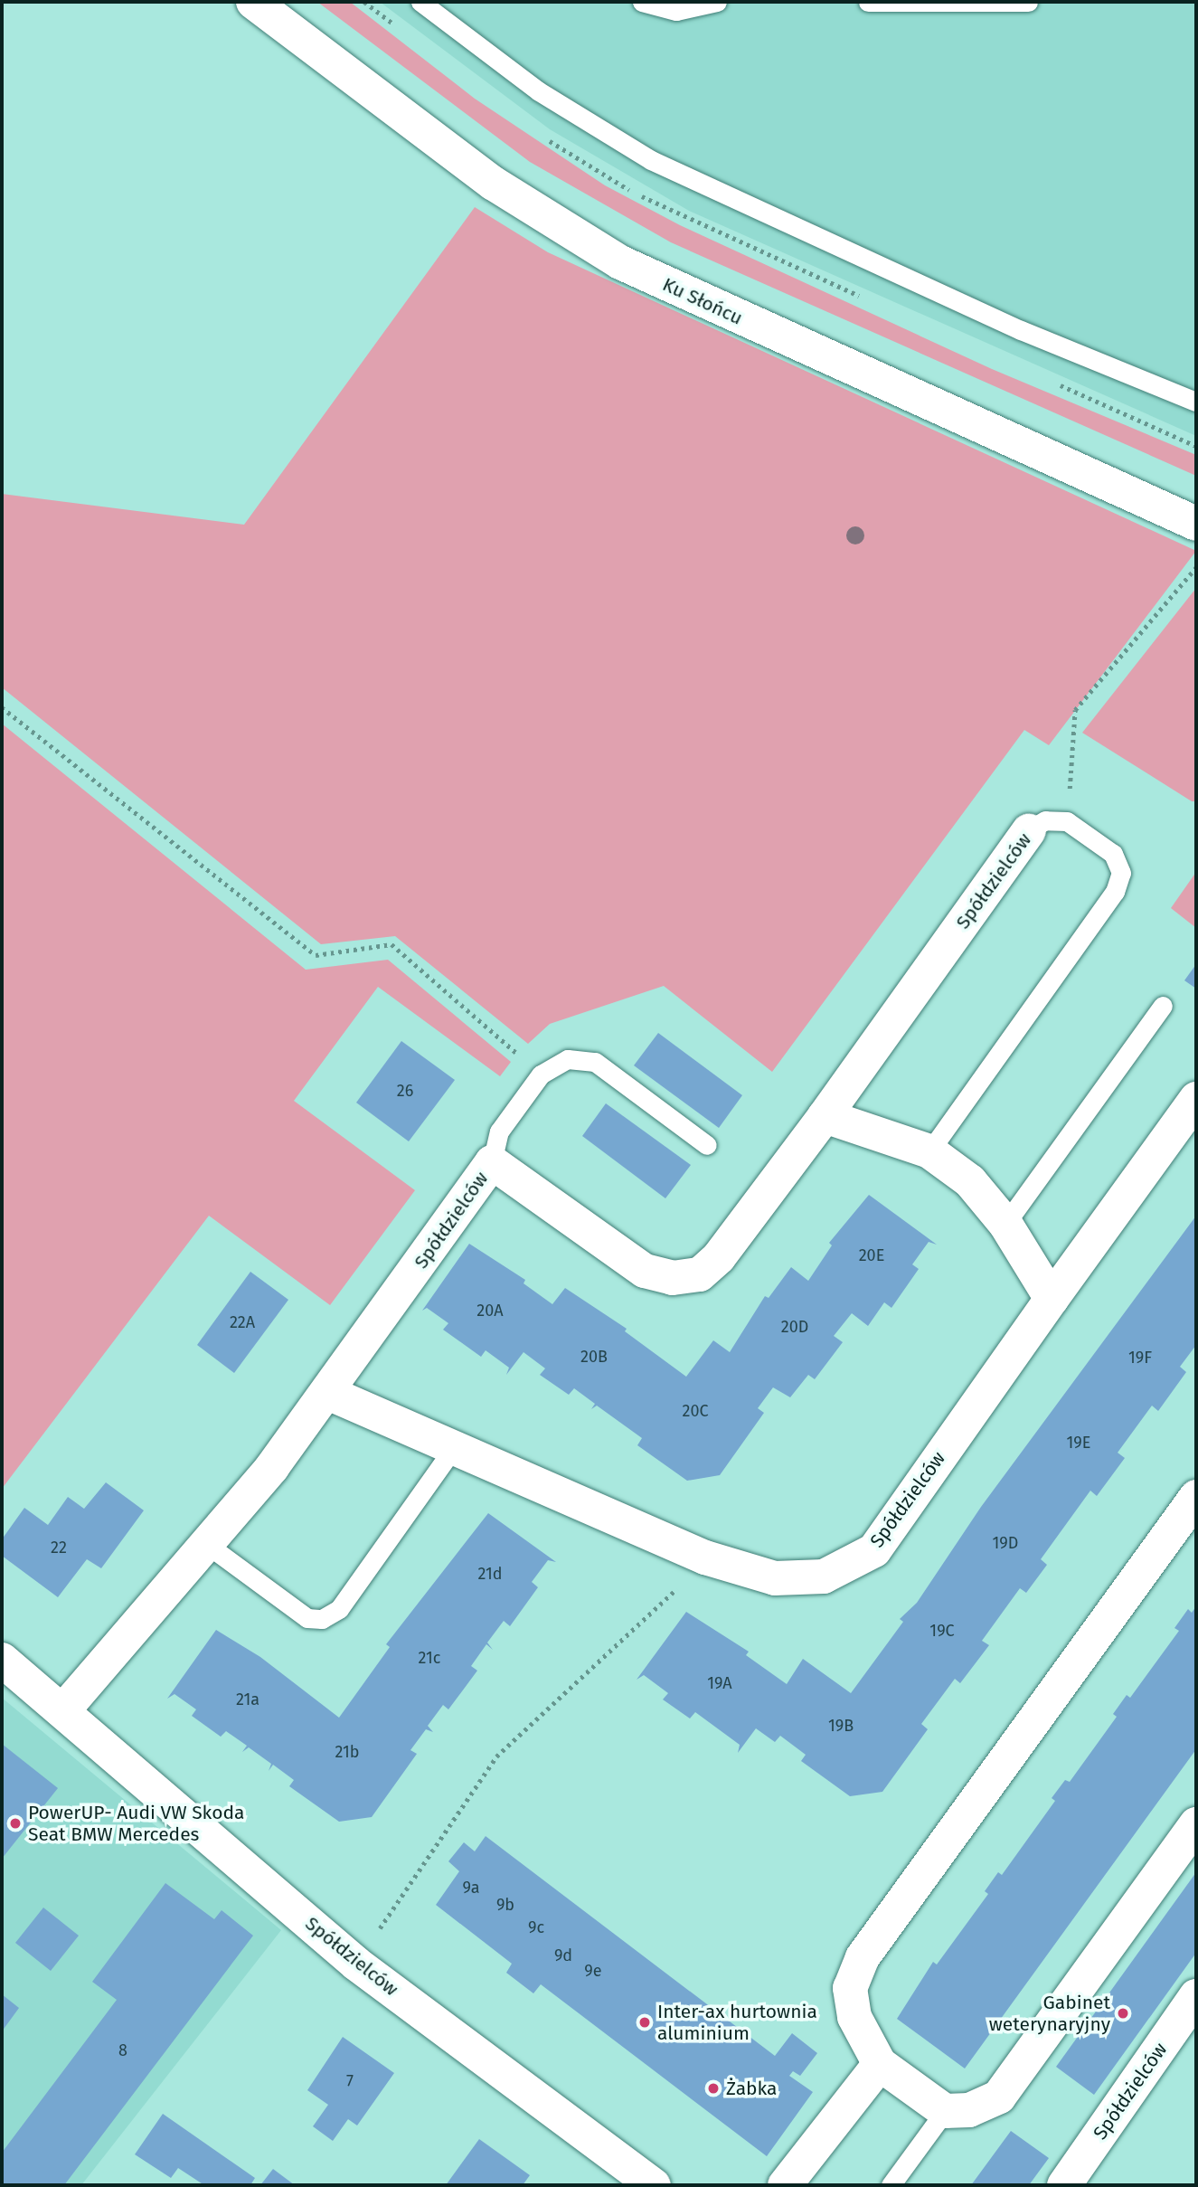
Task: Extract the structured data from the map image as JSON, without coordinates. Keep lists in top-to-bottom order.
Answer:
{
  "streets": {
    "street": ["Ku Słońcu", "Spółdzielców"]
  },
  "places": [
    "PowerUP- Audi VW Skoda Seat BMW Mercedes",
    "Gabinet weterynaryjny",
    "Inter-ax hurtownia aluminium",
    "Żabka"
  ],
  "house_numbers": [
    "26",
    "20E",
    "20A",
    "22A",
    "20D",
    "20B",
    "19F",
    "20C",
    "19E",
    "19D",
    "22",
    "21d",
    "19C",
    "21c",
    "19A",
    "21a",
    "19B",
    "21b",
    "9a",
    "9b",
    "9c",
    "9d",
    "9e",
    "8",
    "7"
  ]
}
